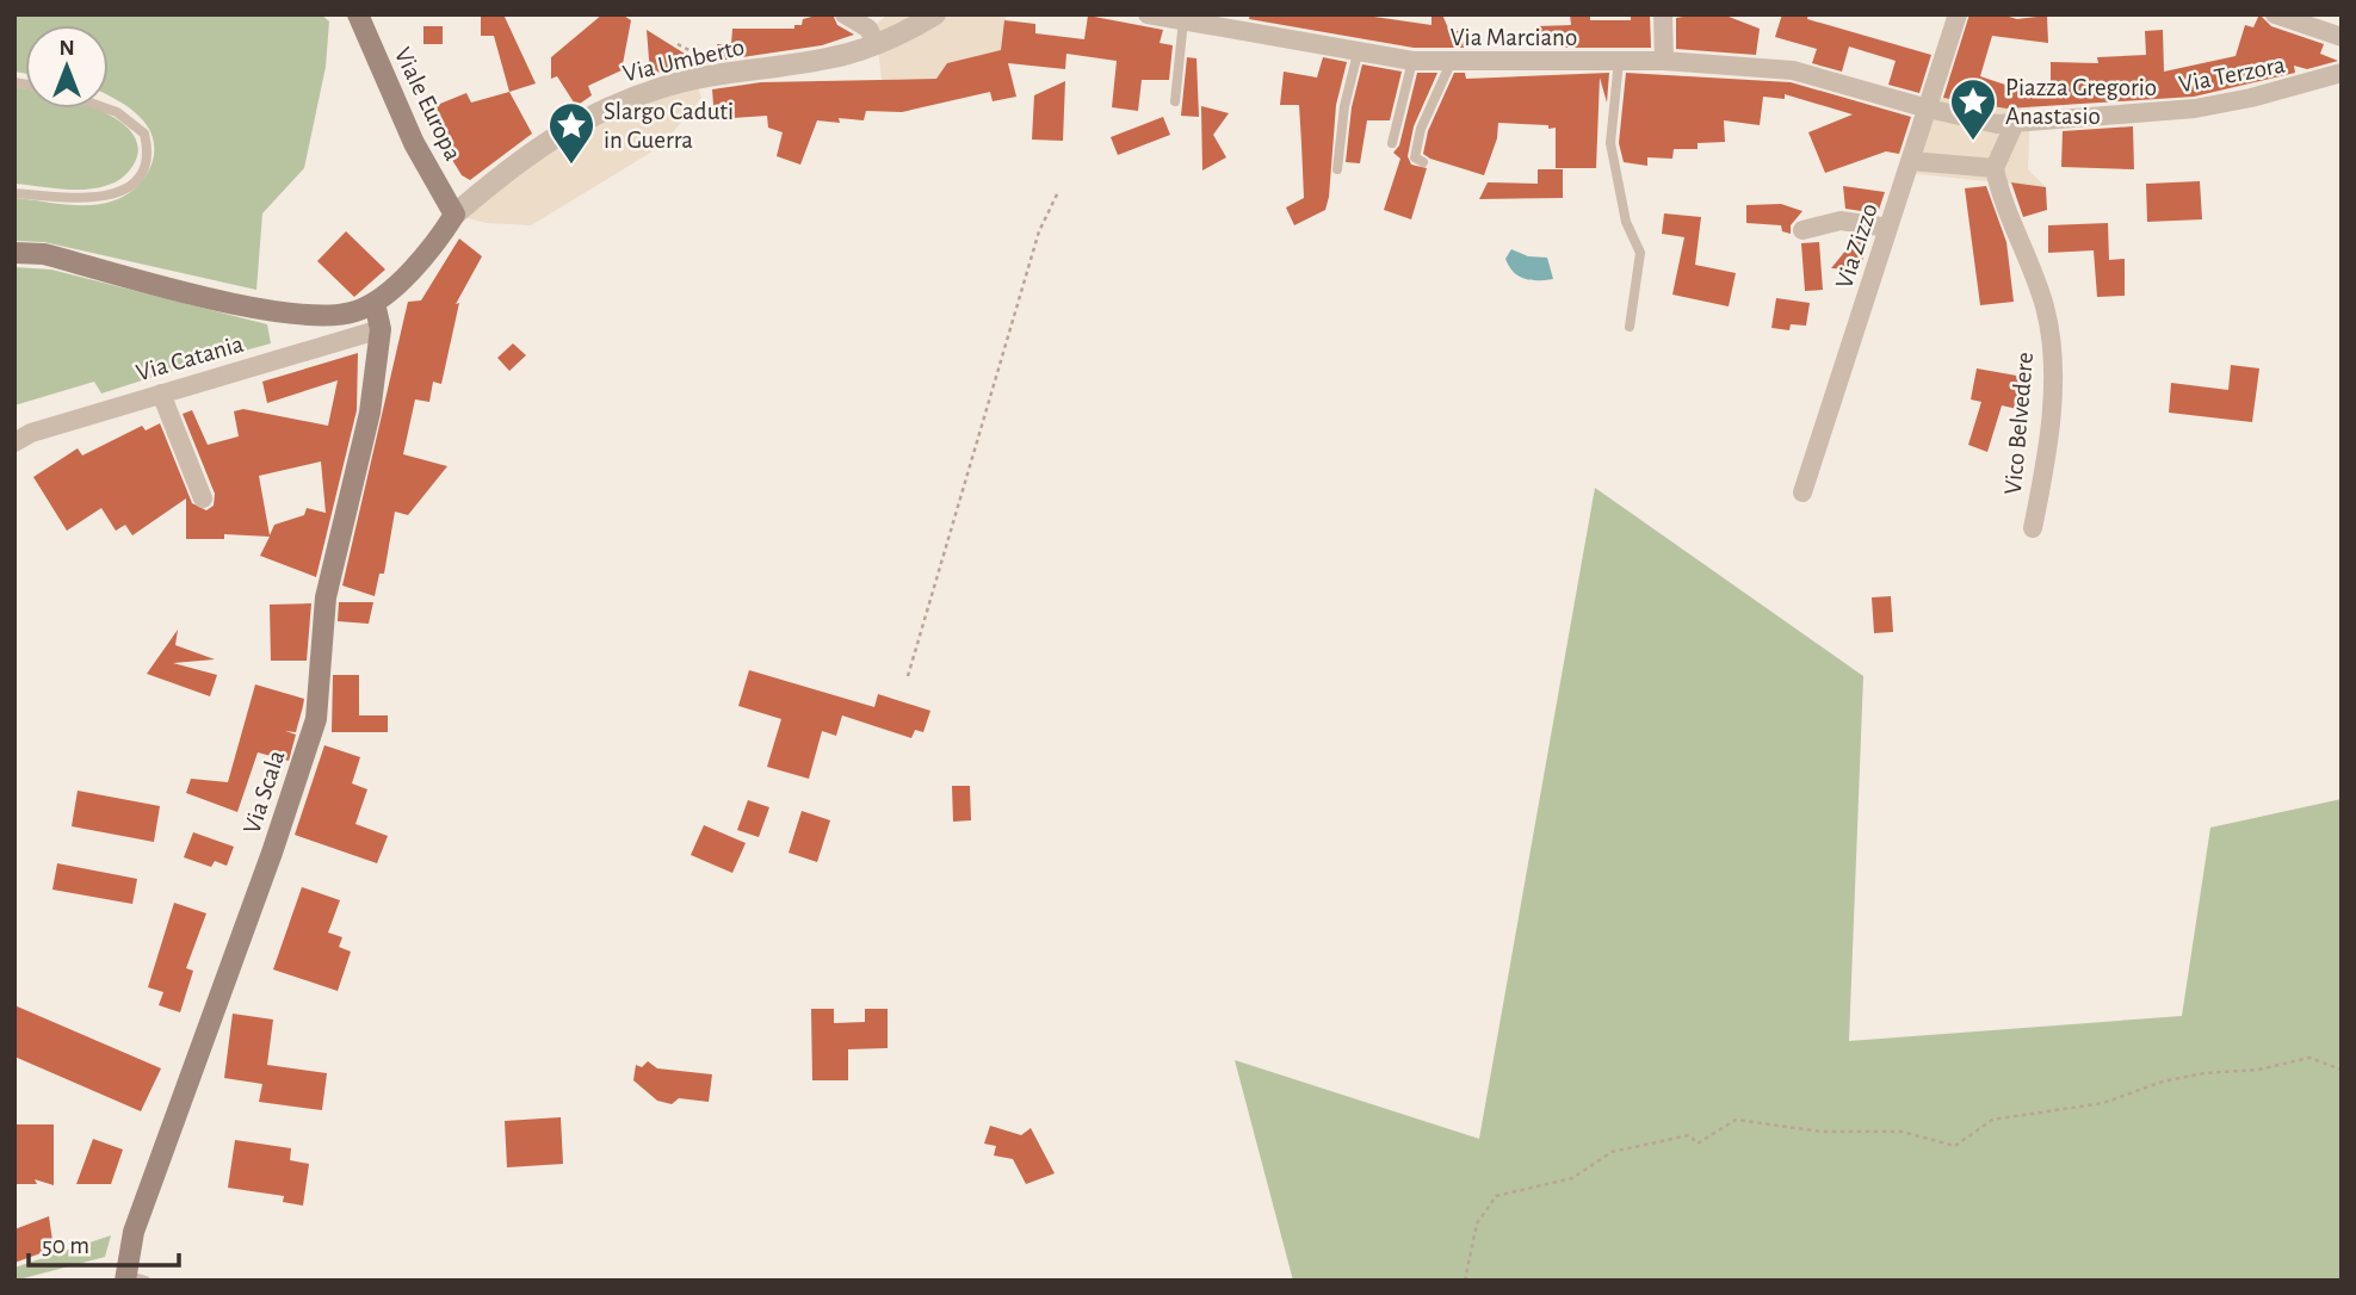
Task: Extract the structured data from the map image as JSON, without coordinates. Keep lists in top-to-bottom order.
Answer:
{
  "streets": {
    "main road": [
      "Via Umberto",
      "Viale Europa",
      "Via Catania",
      "Via Scala"
    ],
    "street": [
      "Via Marciano",
      "Via Terzora",
      "Via Zizzo",
      "Vico Belvedere"
    ]
  },
  "crossings": [
    ["Via Marciano", "Via Terzora"],
    ["Via Marciano", "Via Zizzo"],
    ["Via Umberto", "Viale Europa"],
    ["Via Umberto", "Via Catania"],
    ["Via Umberto", "Via Scala"],
    ["Via Terzora", "Via Zizzo"],
    ["Via Catania", "Via Scala"]
  ],
  "places": {
    "place": ["Piazza Gregorio Anastasio", "Slargo Caduti in Guerra"]
  },
  "scale_bar": "50 m",
  "north": "top"
}
